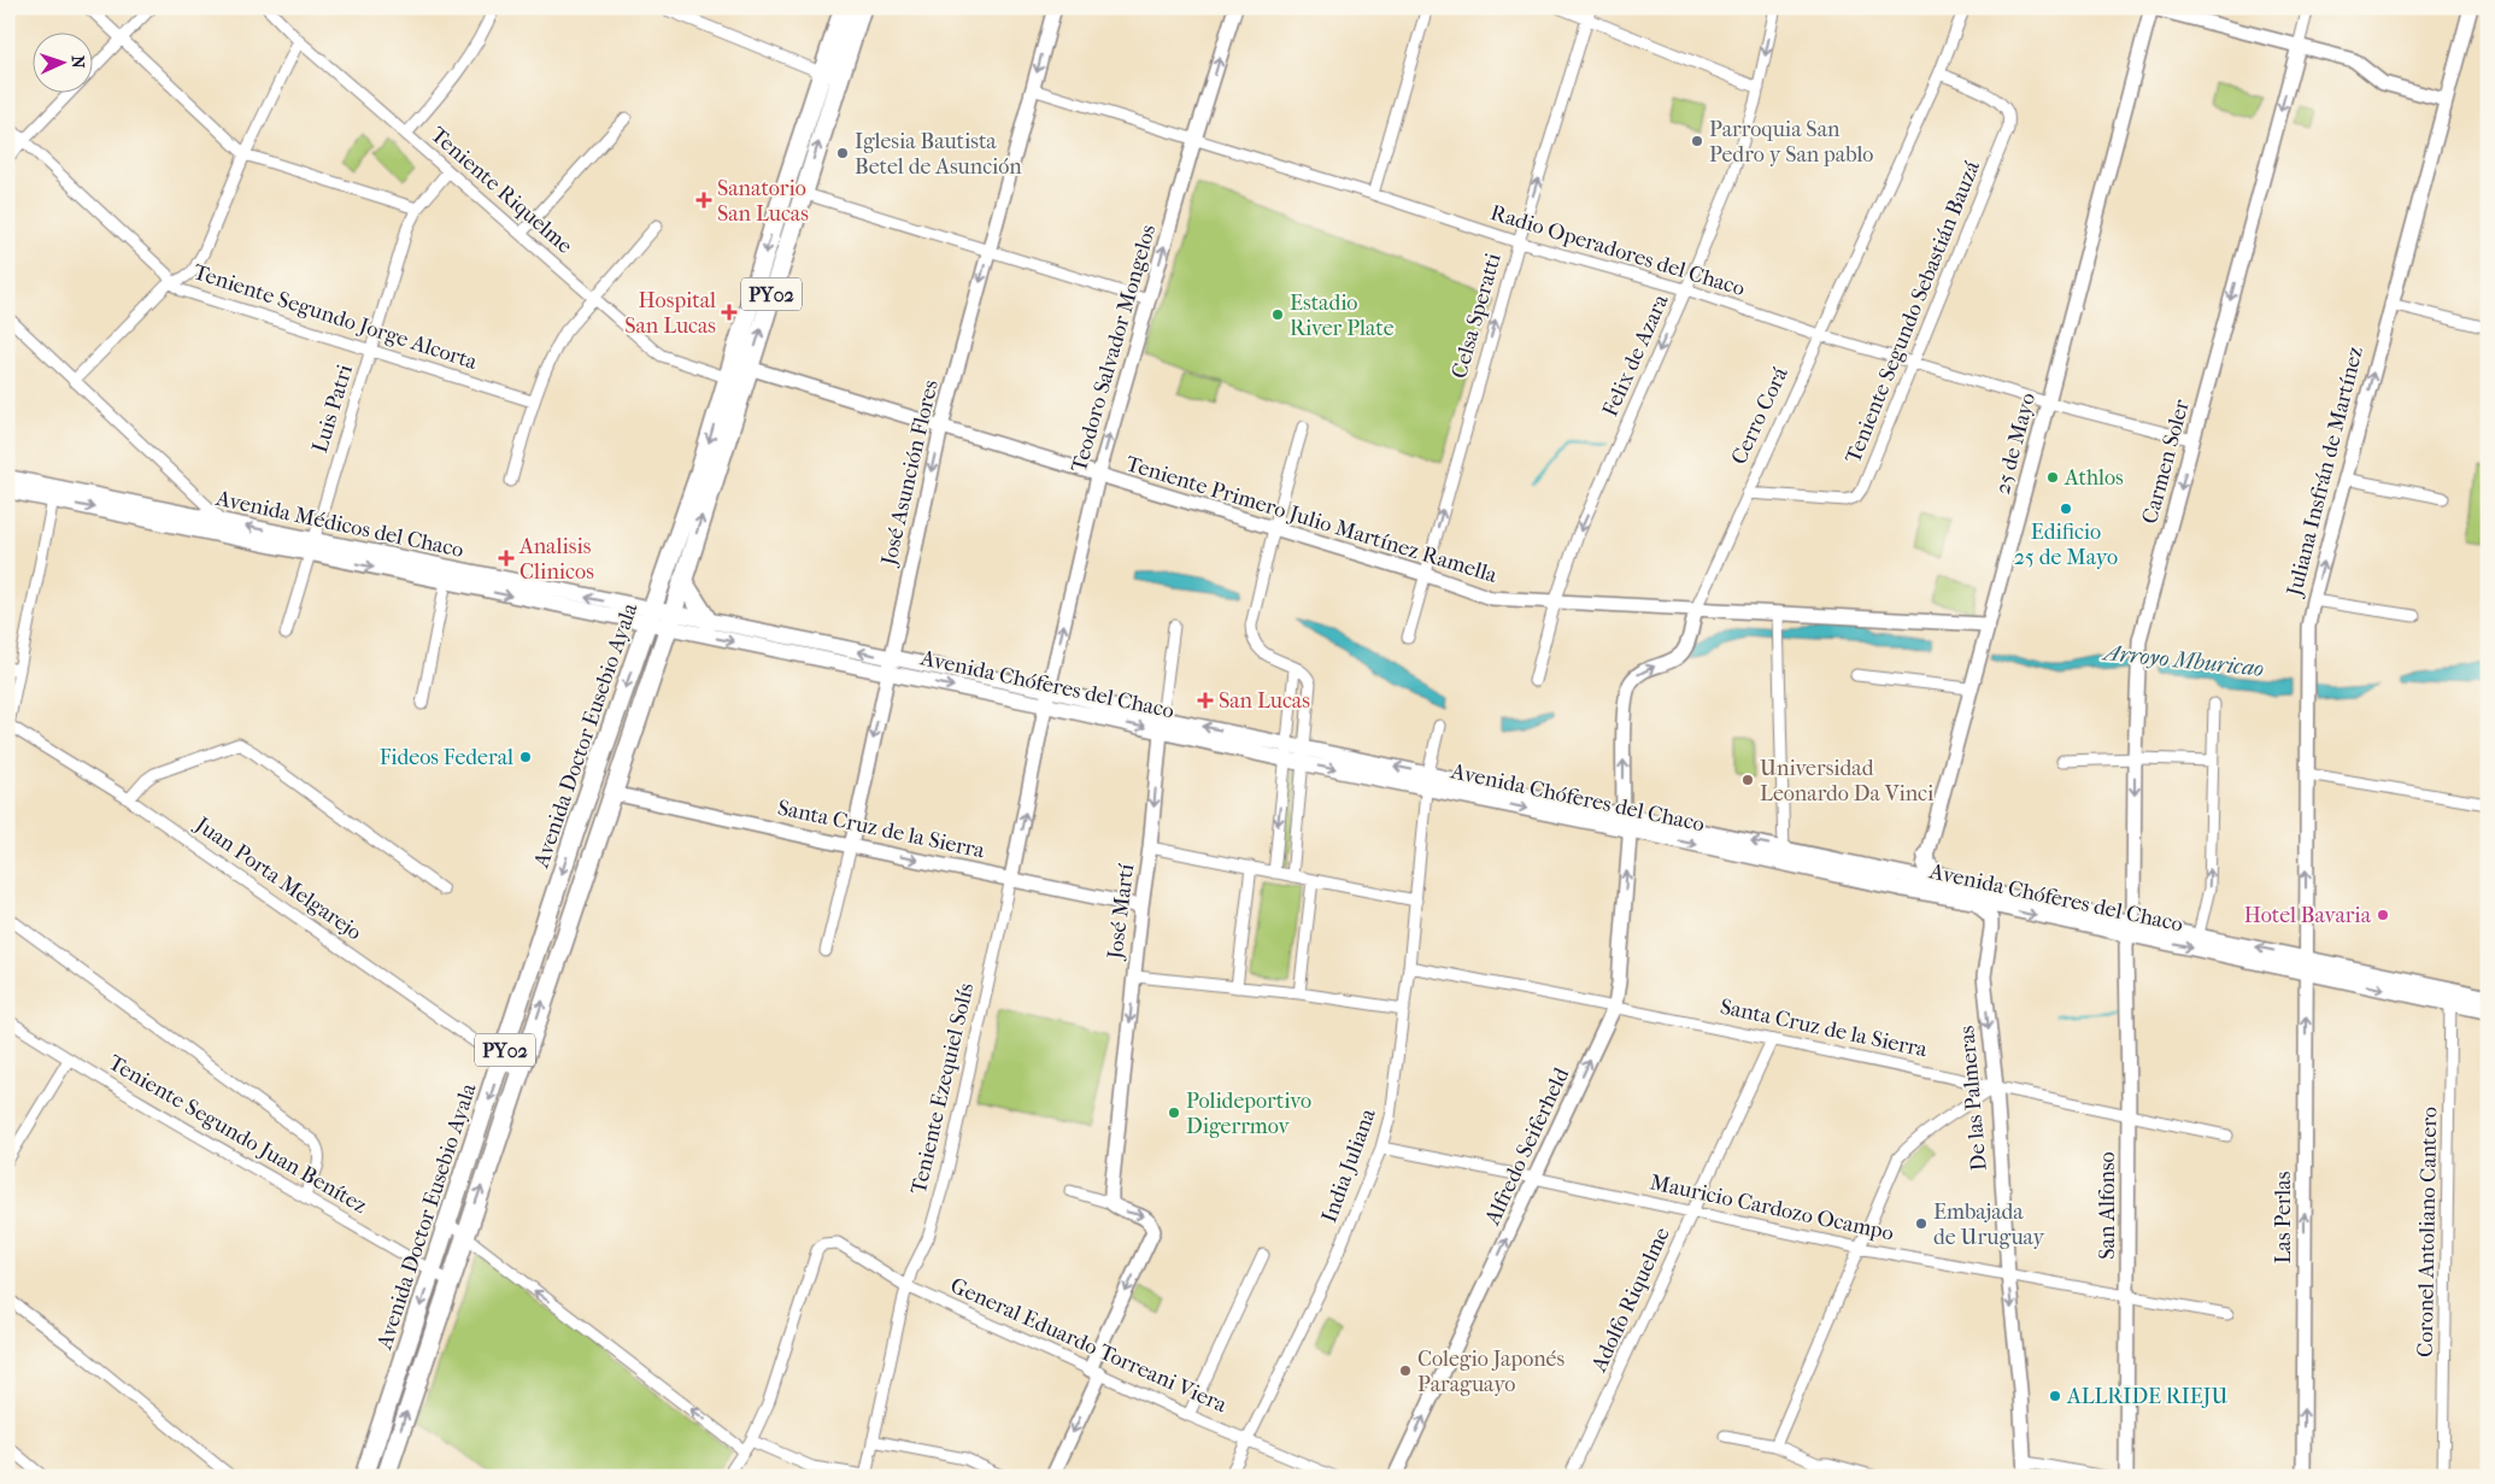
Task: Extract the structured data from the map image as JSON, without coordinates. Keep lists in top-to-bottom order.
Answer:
{
  "streets": {
    "highway": ["PY02", "Avenida Doctor Eusebio Ayala"],
    "main road": ["Avenida Médicos del Chaco", "Avenida Chóferes del Chaco"],
    "street": [
      "Teniente Riquelme",
      "Radio Operadores del Chaco",
      "Teniente Segundo Sebastián Bauzá",
      "Celsa Speratti",
      "Teniente Segundo Jorge Alcorta",
      "Teodoro Salvador Mongelos",
      "Felix de Azara",
      "Luis Patri",
      "Cerro Corá",
      "25 de Mayo",
      "Carmen Soler",
      "Juliana Insfrán de Martínez",
      "José Asunción Flores",
      "Teniente Primero Julio Martínez Ramella",
      "Santa Cruz de la Sierra",
      "Juan Porta Melgarejo",
      "José Martí",
      "Teniente Ezequiel Solís",
      "De las Palmeras",
      "Teniente Segundo Juan Benítez",
      "Alfredo Seiferheld",
      "India Juliana",
      "San Alfonso",
      "Mauricio Cardozo Ocampo",
      "Las Perlas",
      "Coronel Antoliano Cantero",
      "Adolfo Riquelme",
      "General Eduardo Torreani Viera"
    ]
  },
  "crossings": [
    ["Teniente Riquelme", "Luis Patri"],
    ["Teniente Riquelme", "Avenida Doctor Eusebio Ayala"],
    ["Radio Operadores del Chaco", "Teniente Segundo Sebastián Bauzá"],
    ["Radio Operadores del Chaco", "Celsa Speratti"],
    ["Radio Operadores del Chaco", "Teodoro Salvador Mongelos"],
    ["Radio Operadores del Chaco", "Felix de Azara"],
    ["Radio Operadores del Chaco", "Cerro Corá"],
    ["Radio Operadores del Chaco", "25 de Mayo"],
    ["Radio Operadores del Chaco", "Carmen Soler"],
    ["Radio Operadores del Chaco", "José Asunción Flores"],
    ["Teniente Segundo Sebastián Bauzá", "Cerro Corá"],
    ["Celsa Speratti", "Teniente Primero Julio Martínez Ramella"],
    ["Teniente Segundo Jorge Alcorta", "Luis Patri"],
    ["Teodoro Salvador Mongelos", "Teniente Primero Julio Martínez Ramella"],
    ["Teodoro Salvador Mongelos", "Avenida Chóferes del Chaco"],
    ["Teodoro Salvador Mongelos", "Teniente Ezequiel Solís"],
    ["Felix de Azara", "Teniente Primero Julio Martínez Ramella"],
    ["Luis Patri", "Avenida Médicos del Chaco"],
    ["Cerro Corá", "Teniente Primero Julio Martínez Ramella"],
    ["Cerro Corá", "Avenida Chóferes del Chaco"],
    ["Cerro Corá", "Alfredo Seiferheld"],
    ["25 de Mayo", "Teniente Primero Julio Martínez Ramella"],
    ["25 de Mayo", "Avenida Chóferes del Chaco"],
    ["Carmen Soler", "Avenida Chóferes del Chaco"],
    ["Carmen Soler", "San Alfonso"],
    ["Juliana Insfrán de Martínez", "Avenida Chóferes del Chaco"],
    ["Juliana Insfrán de Martínez", "Las Perlas"],
    ["José Asunción Flores", "Teniente Primero Julio Martínez Ramella"],
    ["José Asunción Flores", "Avenida Chóferes del Chaco"],
    ["José Asunción Flores", "Santa Cruz de la Sierra"],
    ["Teniente Primero Julio Martínez Ramella", "Avenida Doctor Eusebio Ayala"],
    ["Avenida Médicos del Chaco", "Avenida Chóferes del Chaco"],
    ["Avenida Médicos del Chaco", "Avenida Doctor Eusebio Ayala"],
    ["Avenida Chóferes del Chaco", "Avenida Doctor Eusebio Ayala"],
    ["Avenida Chóferes del Chaco", "José Martí"],
    ["Avenida Chóferes del Chaco", "Teniente Ezequiel Solís"],
    ["Avenida Chóferes del Chaco", "De las Palmeras"],
    ["Avenida Chóferes del Chaco", "Alfredo Seiferheld"],
    ["Avenida Chóferes del Chaco", "India Juliana"],
    ["Avenida Chóferes del Chaco", "San Alfonso"],
    ["Avenida Chóferes del Chaco", "Las Perlas"],
    ["Avenida Chóferes del Chaco", "Coronel Antoliano Cantero"],
    ["Avenida Doctor Eusebio Ayala", "Santa Cruz de la Sierra"],
    ["Avenida Doctor Eusebio Ayala", "Juan Porta Melgarejo"],
    ["Avenida Doctor Eusebio Ayala", "Teniente Segundo Juan Benítez"],
    ["Santa Cruz de la Sierra", "José Martí"],
    ["Santa Cruz de la Sierra", "Teniente Ezequiel Solís"],
    ["Santa Cruz de la Sierra", "De las Palmeras"],
    ["Santa Cruz de la Sierra", "Alfredo Seiferheld"],
    ["Santa Cruz de la Sierra", "India Juliana"],
    ["Santa Cruz de la Sierra", "San Alfonso"],
    ["Santa Cruz de la Sierra", "Adolfo Riquelme"],
    ["Teniente Ezequiel Solís", "General Eduardo Torreani Viera"],
    ["De las Palmeras", "Mauricio Cardozo Ocampo"],
    ["Alfredo Seiferheld", "Mauricio Cardozo Ocampo"],
    ["India Juliana", "Mauricio Cardozo Ocampo"],
    ["India Juliana", "General Eduardo Torreani Viera"],
    ["San Alfonso", "Mauricio Cardozo Ocampo"],
    ["Mauricio Cardozo Ocampo", "Adolfo Riquelme"]
  ],
  "one_way": [
    "Celsa Speratti",
    "Teodoro Salvador Mongelos",
    "Felix de Azara",
    "Carmen Soler",
    "José Asunción Flores",
    "José Martí",
    "De las Palmeras",
    "Alfredo Seiferheld",
    "Las Perlas"
  ],
  "water": ["Arroyo Mburicao"],
  "places": {
    "other": [
      "Parroquia San Pedro y San pablo",
      "Iglesia Bautista Betel de Asunción",
      "Estadio River Plate",
      "Athlos",
      "Edificio 25 de Mayo",
      "Fideos Federal",
      "Universidad Leonardo Da Vinci",
      "Hotel Bavaria",
      "Polideportivo Digerrmov",
      "Embajada de Uruguay",
      "Colegio Japonés Paraguayo",
      "ALLRIDE RIEJU"
    ],
    "health": [
      "Sanatorio San Lucas",
      "Hospital San Lucas",
      "Analisis Clinicos",
      "San Lucas"
    ]
  },
  "north": "right"
}
